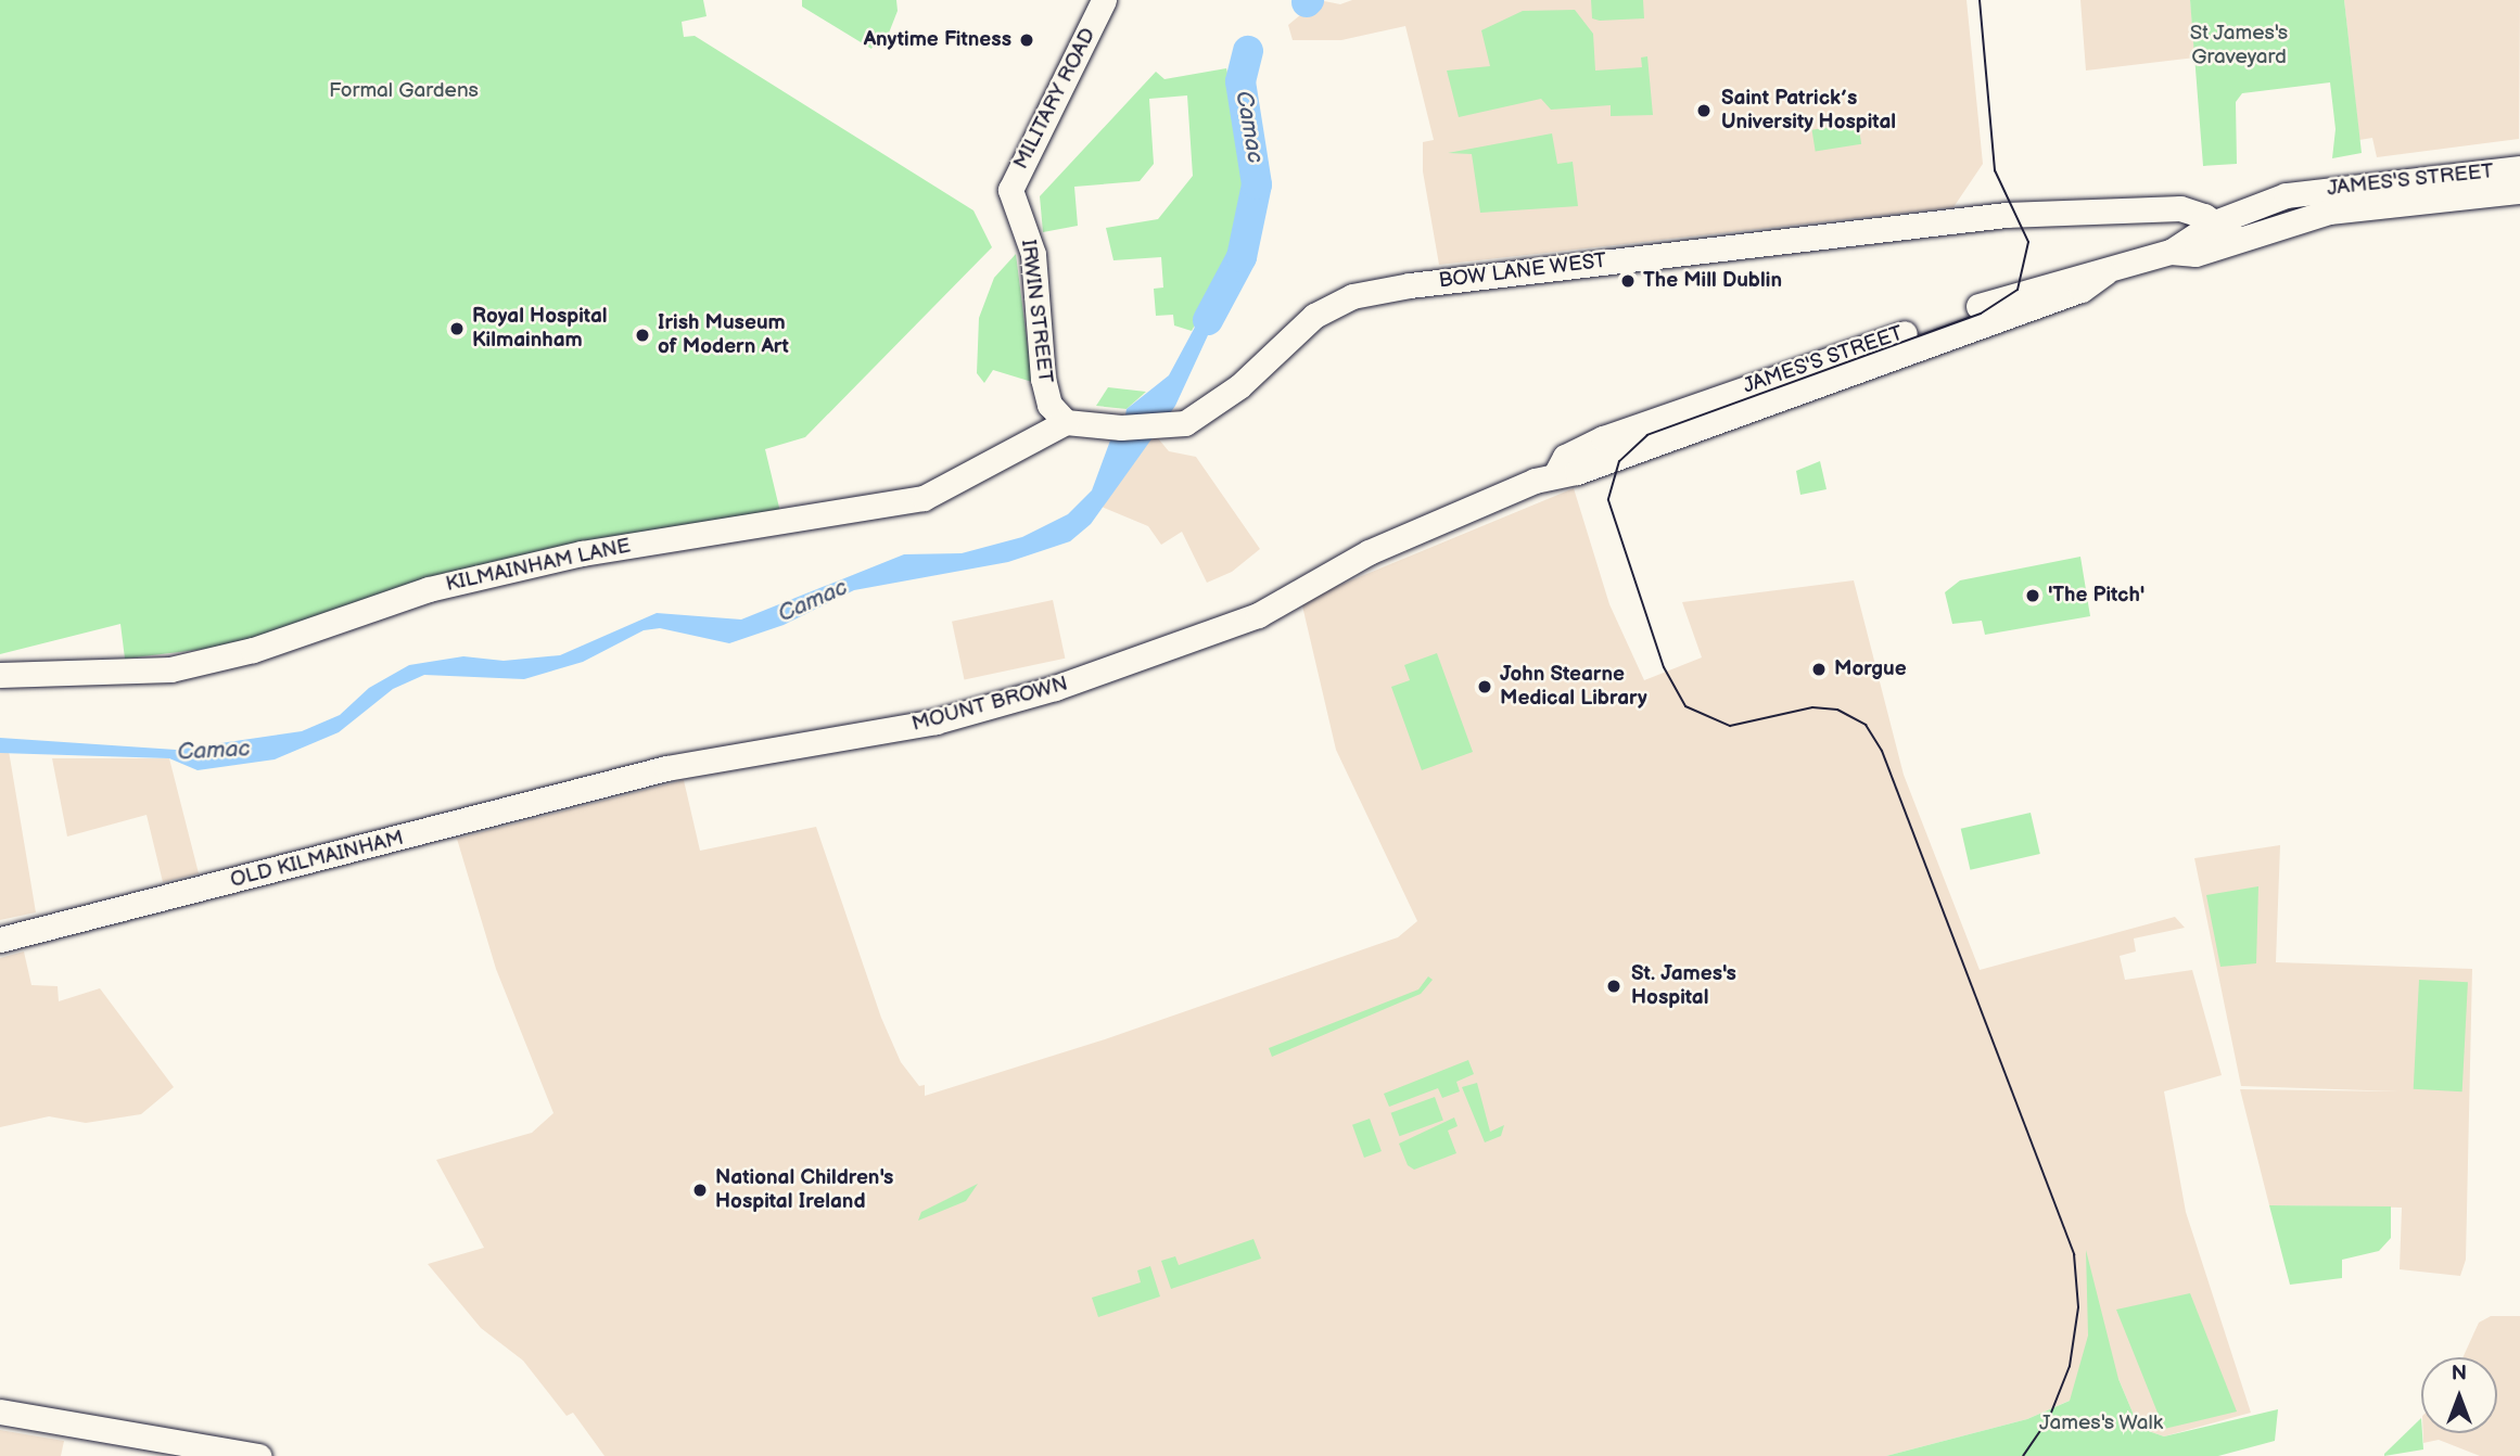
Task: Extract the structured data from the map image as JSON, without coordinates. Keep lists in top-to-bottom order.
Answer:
{
  "streets": {
    "main road": [
      "MILITARY ROAD",
      "JAMES'S STREET",
      "BOW LANE WEST",
      "IRWIN STREET",
      "KILMAINHAM LANE",
      "MOUNT BROWN",
      "OLD KILMAINHAM"
    ]
  },
  "crossings": [
    ["MILITARY ROAD", "IRWIN STREET"],
    ["JAMES'S STREET", "BOW LANE WEST"],
    ["JAMES'S STREET", "MOUNT BROWN"],
    ["BOW LANE WEST", "IRWIN STREET"],
    ["BOW LANE WEST", "KILMAINHAM LANE"],
    ["IRWIN STREET", "KILMAINHAM LANE"],
    ["MOUNT BROWN", "OLD KILMAINHAM"]
  ],
  "water": ["Camac"],
  "parks": ["St James's Graveyard", "Formal Gardens", "James's Walk"],
  "places": [
    "Anytime Fitness",
    "Saint Patrick’s University Hospital",
    "The Mill Dublin",
    "Royal Hospital Kilmainham",
    "Irish Museum of Modern Art",
    "'The Pitch'",
    "Morgue",
    "John Stearne Medical Library",
    "St. James's Hospital",
    "National Children's Hospital Ireland"
  ],
  "north": "top"
}
